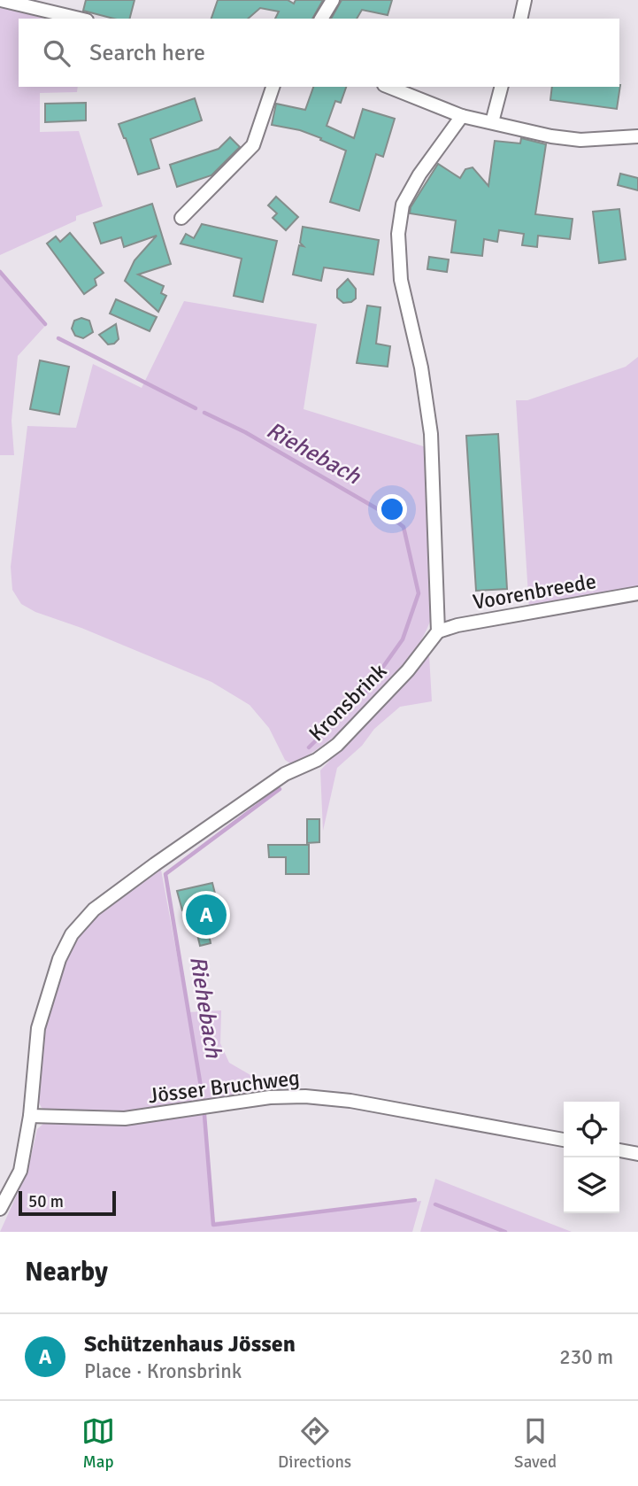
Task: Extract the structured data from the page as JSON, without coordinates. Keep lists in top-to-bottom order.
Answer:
{
  "streets": {
    "street": ["Voorenbreede", "Kronsbrink", "Jösser Bruchweg"]
  },
  "crossings": [
    ["Voorenbreede", "Kronsbrink"],
    ["Kronsbrink", "Jösser Bruchweg"]
  ],
  "water": ["Riehebach"],
  "scale_bar": "50 m",
  "page": {
    "search": "Search here",
    "pins": "A",
    "scale": "50 m",
    "heading": "Nearby",
    "list": [
      {
        "mark": "A",
        "name": "Schützenhaus Jössen",
        "note": "Place · Kronsbrink",
        "value": "230 m"
      }
    ],
    "nav": ["Map", "Directions", "Saved"]
  }
}
